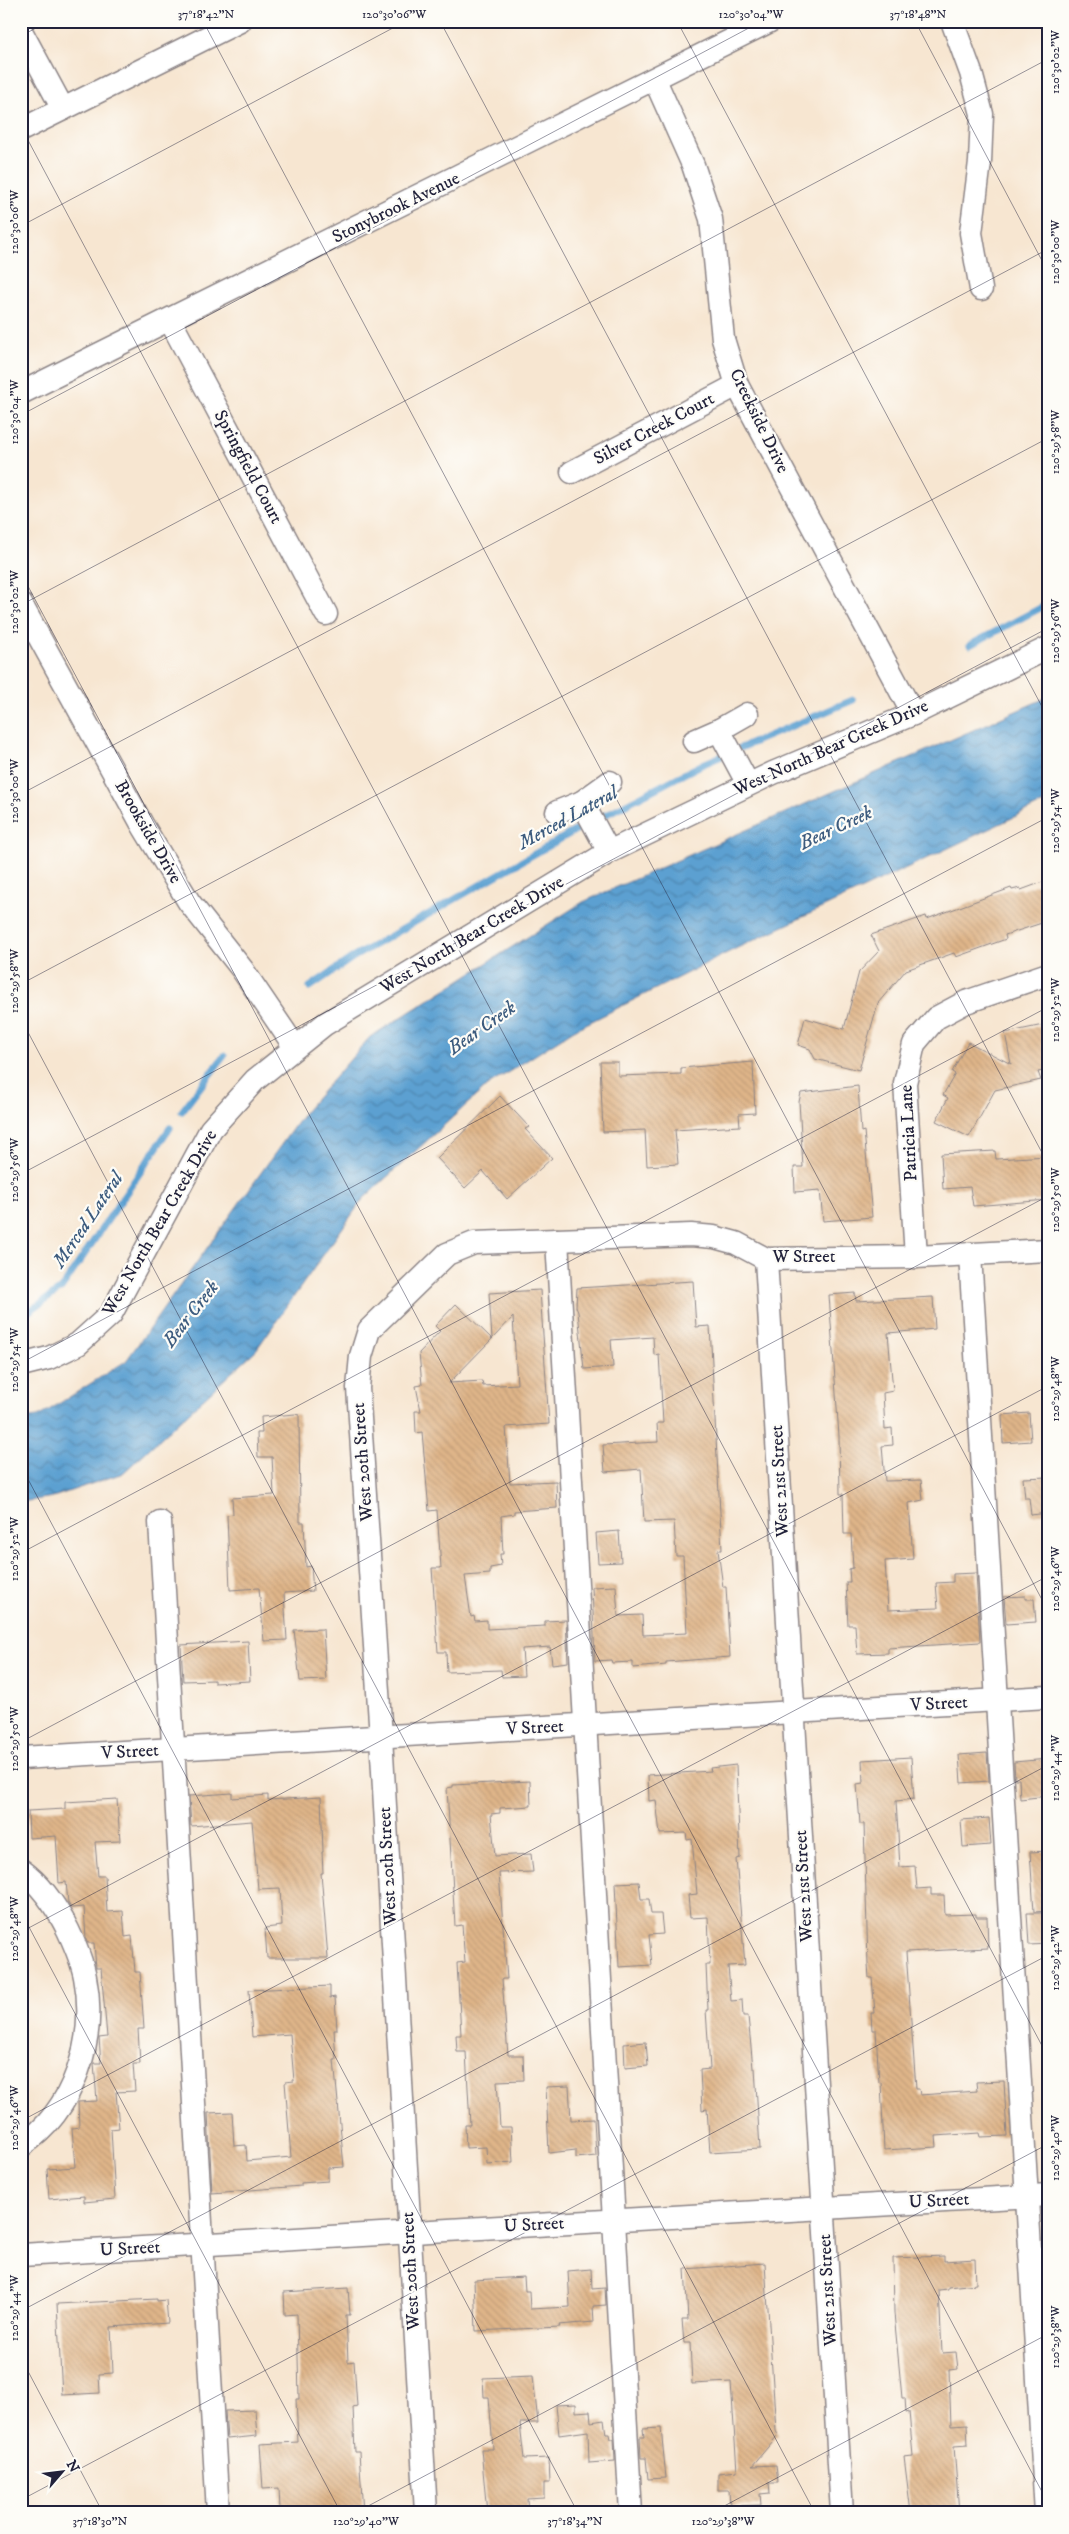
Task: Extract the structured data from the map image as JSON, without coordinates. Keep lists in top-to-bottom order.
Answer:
{
  "streets": {
    "street": [
      "Stonybrook Avenue",
      "Creekside Drive",
      "Silver Creek Court",
      "Springfield Court",
      "West North Bear Creek Drive",
      "Brookside Drive",
      "Patricia Lane",
      "W Street",
      "West 20th Street",
      "West 21st Street",
      "V Street",
      "U Street"
    ]
  },
  "crossings": [
    ["Stonybrook Avenue", "Creekside Drive"],
    ["Stonybrook Avenue", "Springfield Court"],
    ["Creekside Drive", "Silver Creek Court"],
    ["Creekside Drive", "West North Bear Creek Drive"],
    ["West North Bear Creek Drive", "Brookside Drive"],
    ["Patricia Lane", "W Street"],
    ["W Street", "West 20th Street"],
    ["W Street", "West 21st Street"],
    ["West 20th Street", "V Street"],
    ["West 20th Street", "U Street"],
    ["West 21st Street", "V Street"],
    ["West 21st Street", "U Street"]
  ],
  "water": ["Merced Lateral", "Bear Creek"],
  "north": "top right",
  "coordinates": [
    "37°18'42\"N",
    "120°30'06\"W",
    "120°30'04\"W",
    "37°18'48\"N",
    "120°30'02\"W",
    "120°30'00\"W",
    "120°29'58\"W",
    "120°29'56\"W",
    "120°29'54\"W",
    "120°29'52\"W",
    "120°29'50\"W",
    "120°29'48\"W",
    "120°29'46\"W",
    "120°29'44\"W",
    "120°29'42\"W",
    "120°29'40\"W",
    "120°29'38\"W",
    "37°18'30\"N",
    "37°18'34\"N"
  ]
}
